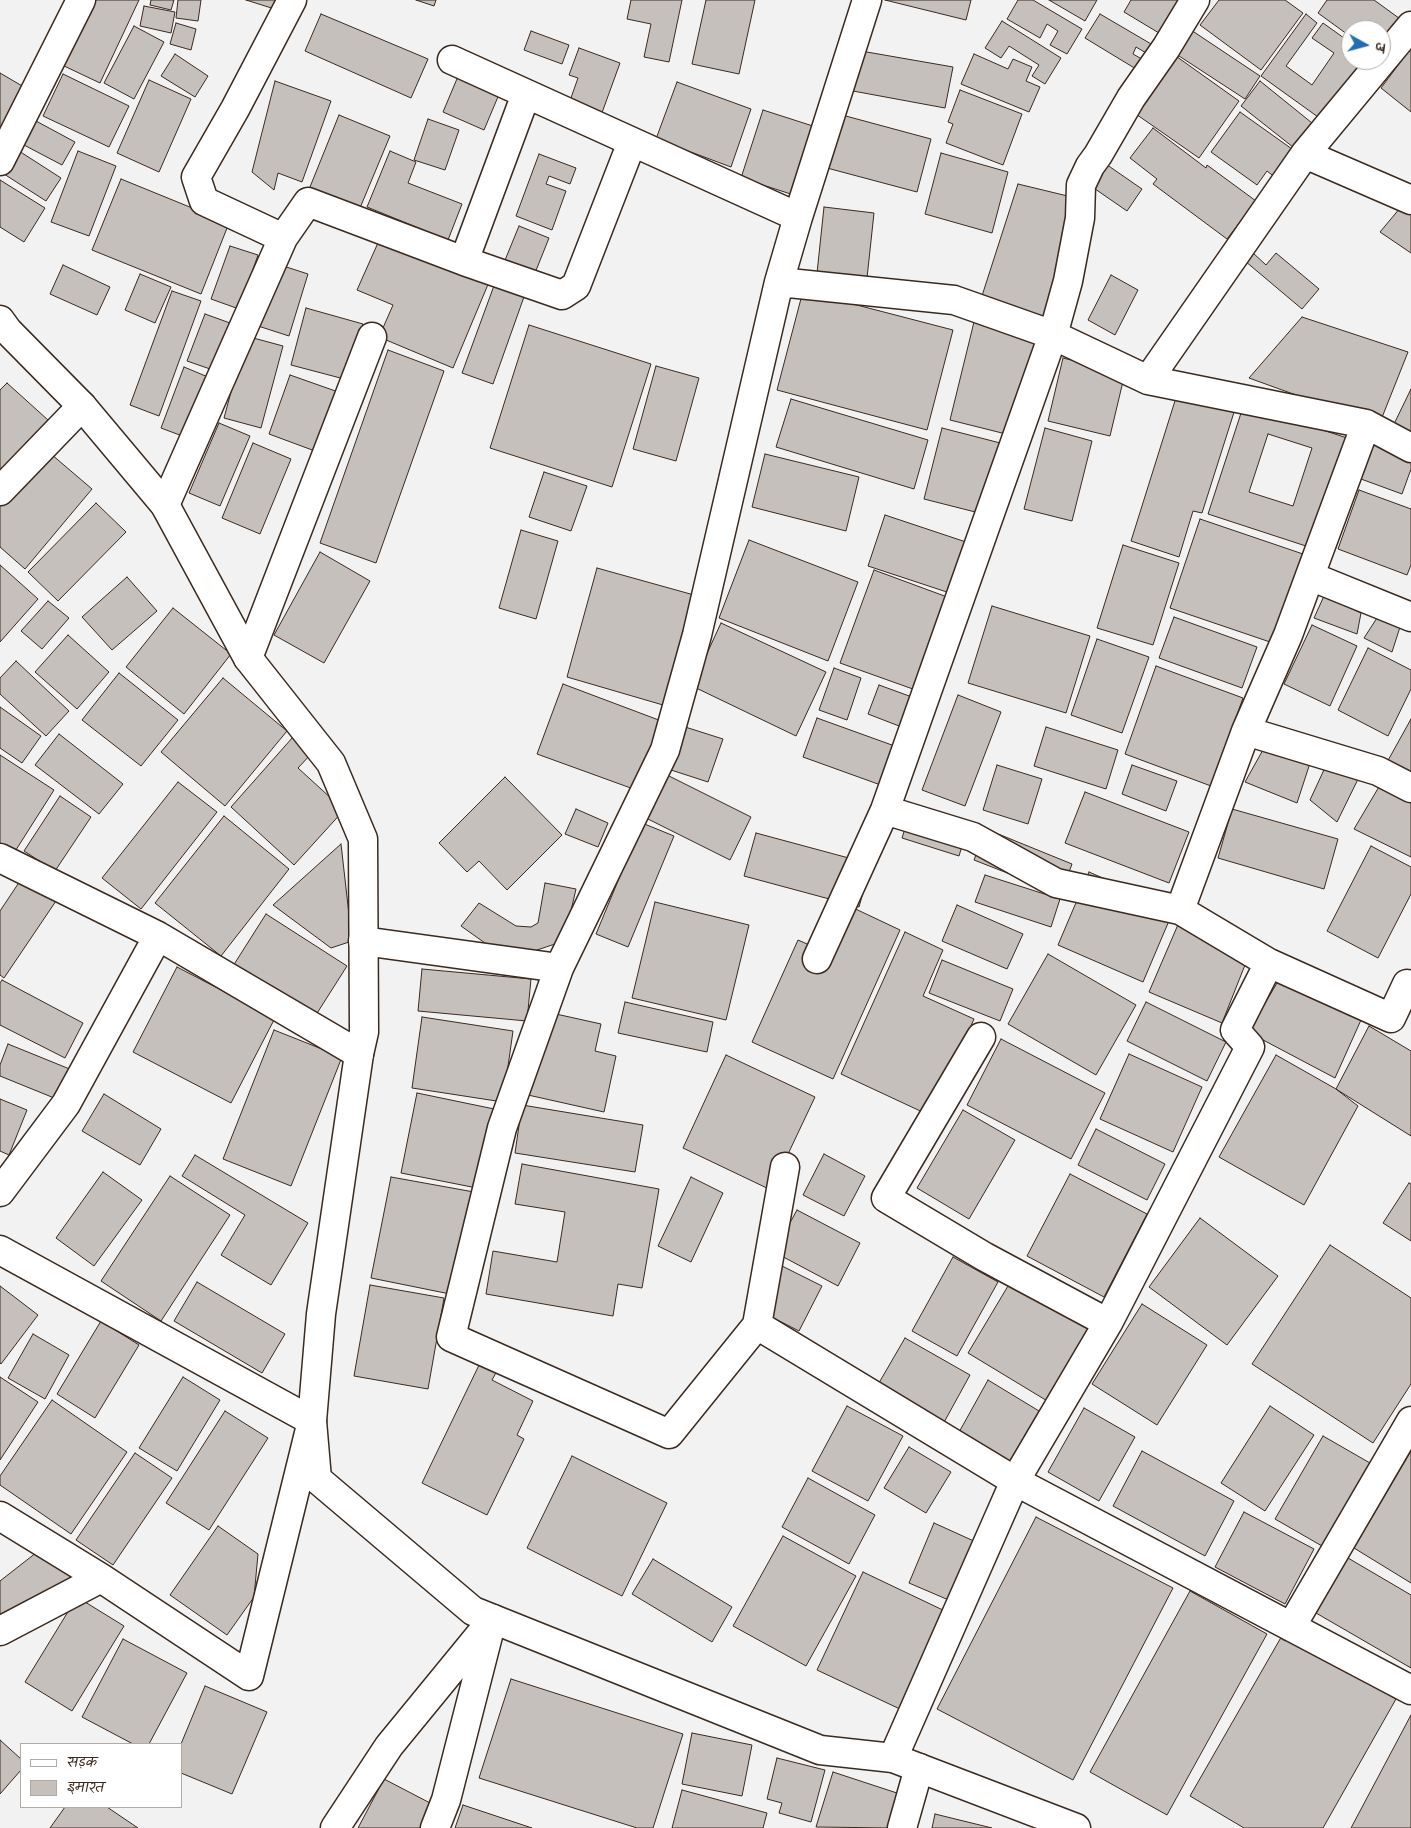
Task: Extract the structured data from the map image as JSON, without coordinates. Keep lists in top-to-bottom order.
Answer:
{
  "legend": ["सड़क", "इमारत"],
  "north": "right"
}
